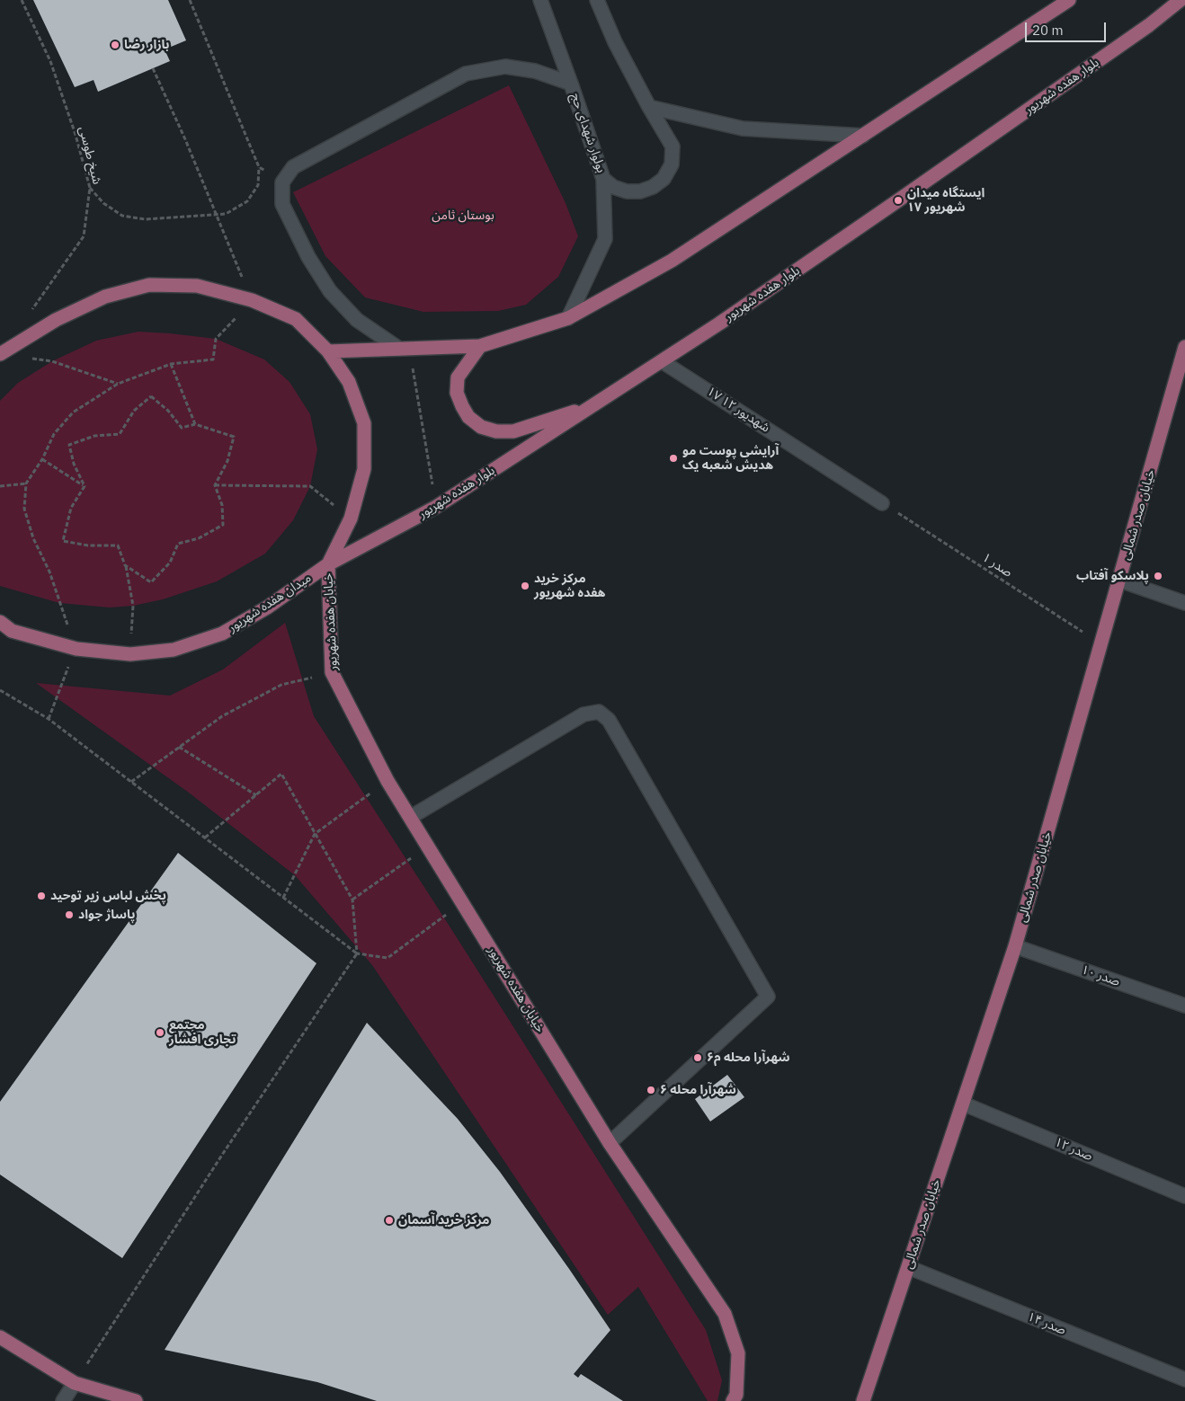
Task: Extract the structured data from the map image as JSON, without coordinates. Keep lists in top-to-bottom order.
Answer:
{
  "streets": {
    "main road": [
      "بلوار هفده شهریور",
      "خیابان صدر شمالی",
      "میدان هفده شهریور",
      "خیابان هفده شهریور"
    ],
    "street": [
      "بولوار شهدای حج",
      "۱۷ شهدیور ۱۲",
      "صدر ۱۰",
      "صدر ۱۲",
      "صدر ۱۴"
    ],
    "path": ["شیخ طوسی", "صدر ۱"]
  },
  "crossings": [
    ["بلوار هفده شهریور", "۱۷ شهدیور ۱۲"],
    ["بلوار هفده شهریور", "میدان هفده شهریور"],
    ["بلوار هفده شهریور", "خیابان هفده شهریور"],
    ["۱۷ شهدیور ۱۲", "صدر ۱"],
    ["خیابان صدر شمالی", "صدر ۱"],
    ["خیابان صدر شمالی", "صدر ۱۰"],
    ["خیابان صدر شمالی", "صدر ۱۲"],
    ["خیابان صدر شمالی", "صدر ۱۴"],
    ["میدان هفده شهریور", "خیابان هفده شهریور"]
  ],
  "parks": ["بوستان ثامن"],
  "places": [
    "بازار رضا",
    "ایستگاه میدان ۱۷ شهریور",
    "آرایشی پوست مو هدیش شعبه یک",
    "پلاسکو آفتاب",
    "مرکز خرید هفده شهریور",
    "پخش لباس زیر توحید",
    "پاساژ جواد",
    "مجتمع تجاری افشار",
    "شهرآرا محله م۶",
    "شهرآرا محله ۶",
    "مرکز خرید آسمان"
  ],
  "scale_bar": "20 m"
}
